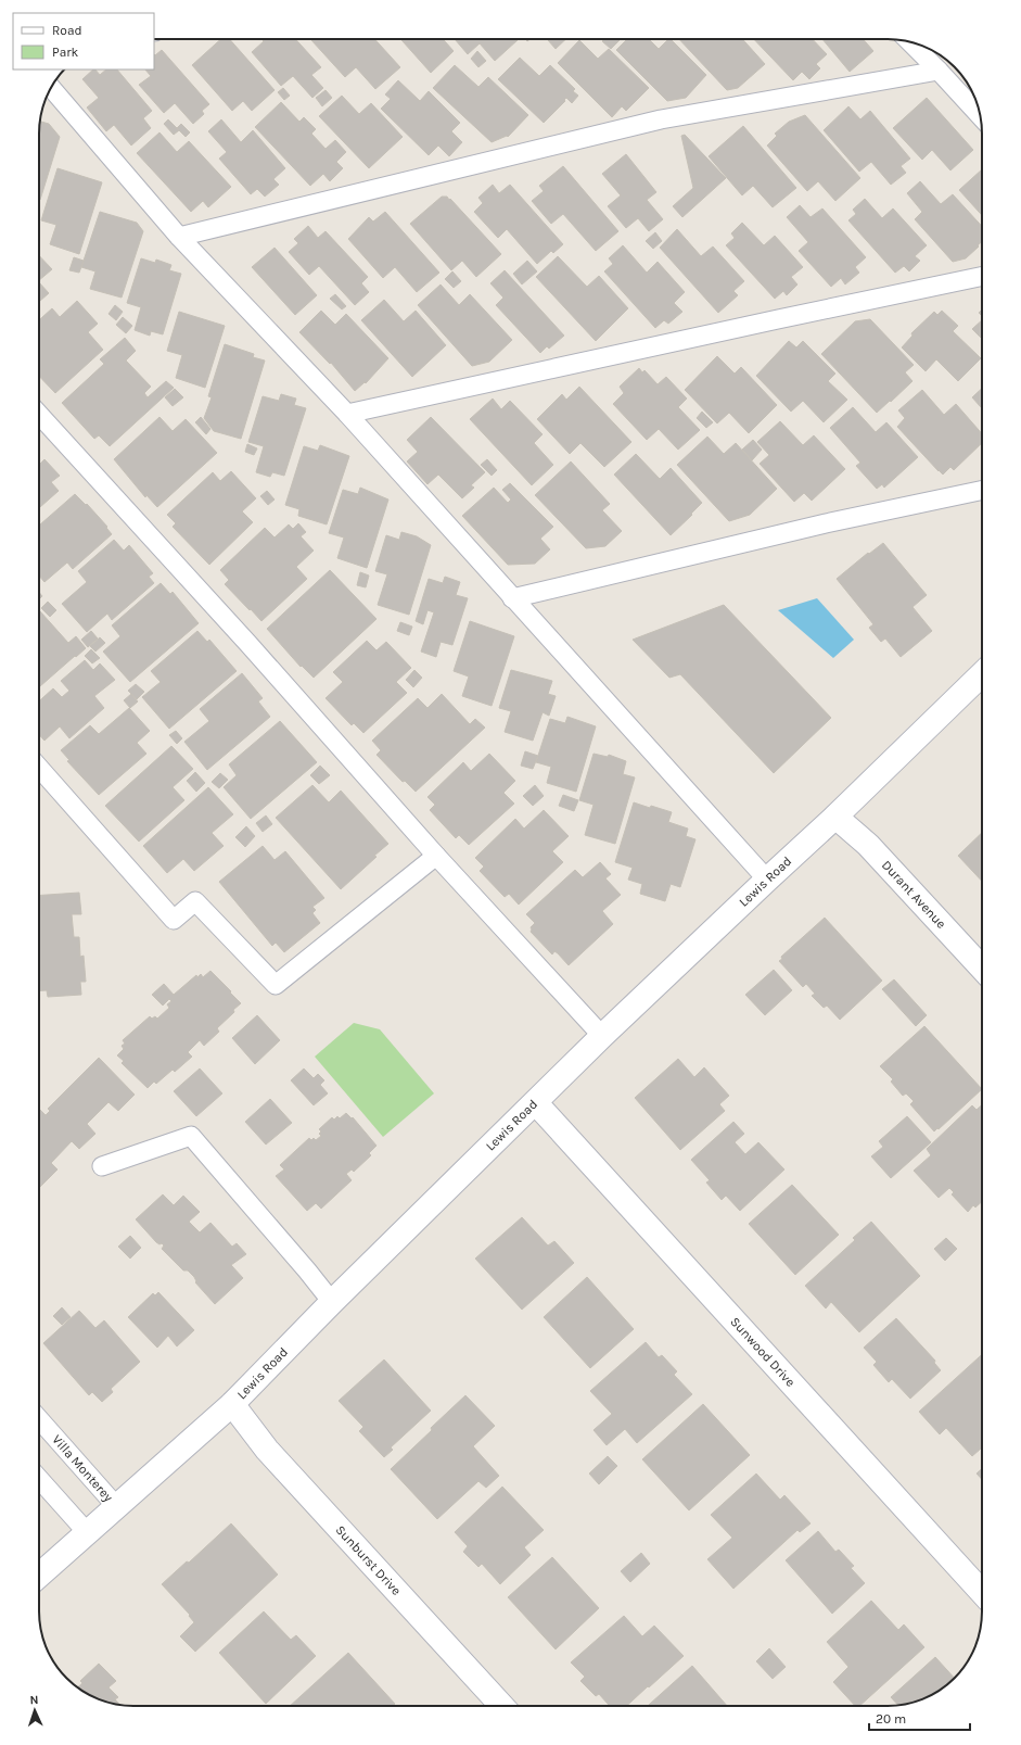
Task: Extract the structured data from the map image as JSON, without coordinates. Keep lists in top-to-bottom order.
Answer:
{
  "streets": {
    "street": [
      "Lewis Road",
      "Durant Avenue",
      "Sunwood Drive",
      "Sunburst Drive"
    ],
    "lane": ["Villa Monterey"]
  },
  "crossings": [
    ["Lewis Road", "Durant Avenue"],
    ["Lewis Road", "Sunwood Drive"],
    ["Lewis Road", "Villa Monterey"],
    ["Lewis Road", "Sunburst Drive"]
  ],
  "legend": ["Road", "Park"],
  "scale_bar": "20 m",
  "north": "top"
}
